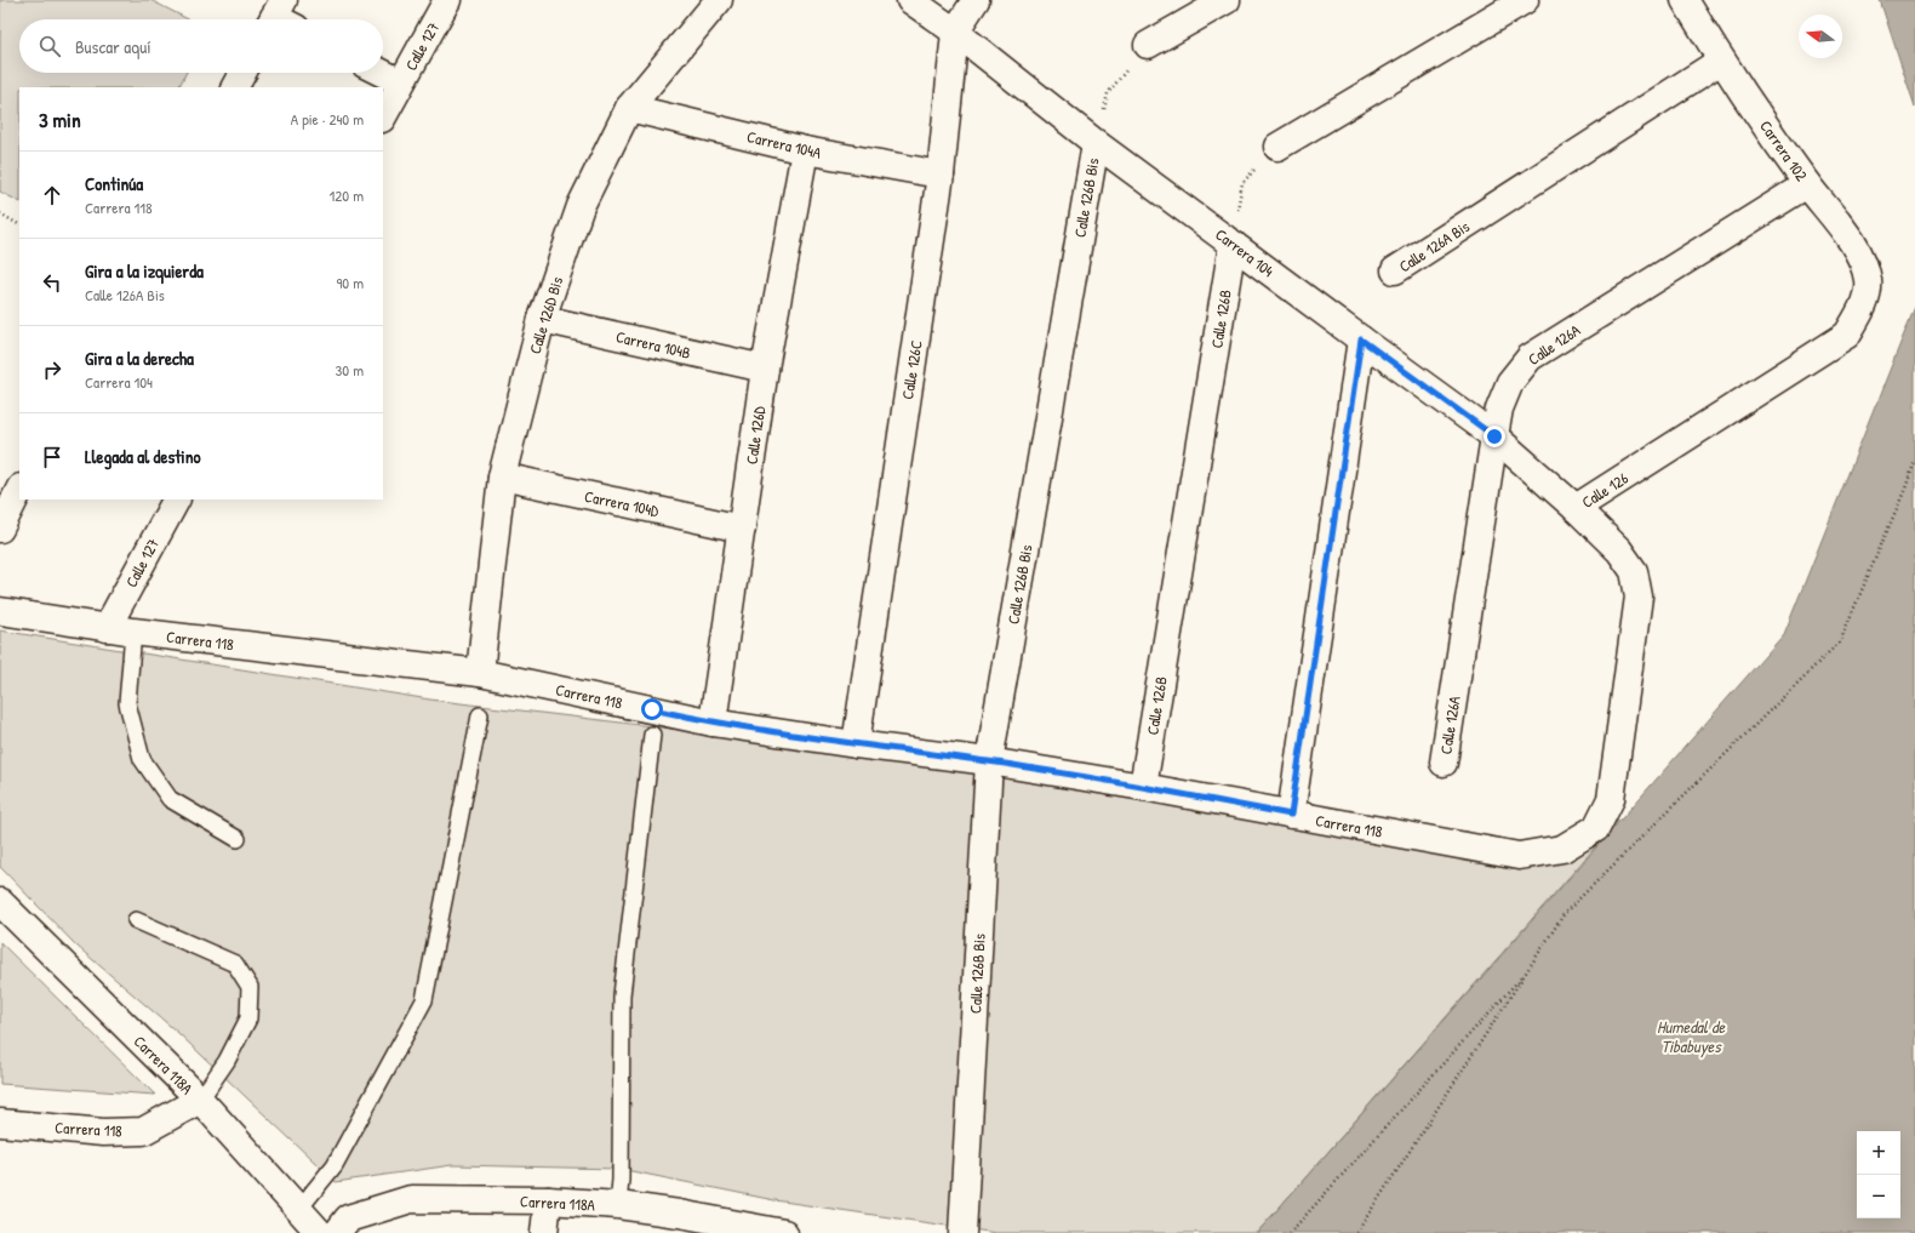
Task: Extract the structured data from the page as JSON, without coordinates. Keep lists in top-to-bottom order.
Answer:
{
  "streets": {
    "street": [
      "Calle 127",
      "Carrera 104A",
      "Carrera 102",
      "Calle 126B Bis",
      "Calle 126A Bis",
      "Carrera 104",
      "Calle 126D Bis",
      "Calle 126B",
      "Carrera 104B",
      "Calle 126A",
      "Calle 126C",
      "Calle 126D",
      "Calle 126",
      "Carrera 104D",
      "Carrera 118",
      "Carrera 118A"
    ]
  },
  "crossings": [
    ["Calle 127", "Carrera 118"],
    ["Carrera 104A", "Calle 126D Bis"],
    ["Carrera 104A", "Calle 126C"],
    ["Carrera 104A", "Calle 126D"],
    ["Carrera 102", "Calle 126A Bis"],
    ["Carrera 102", "Calle 126A"],
    ["Carrera 102", "Calle 126"],
    ["Calle 126B Bis", "Carrera 104"],
    ["Calle 126B Bis", "Carrera 118"],
    ["Carrera 104", "Calle 126B"],
    ["Carrera 104", "Calle 126A"],
    ["Carrera 104", "Calle 126C"],
    ["Carrera 104", "Calle 126"],
    ["Calle 126D Bis", "Carrera 104B"],
    ["Calle 126D Bis", "Carrera 104D"],
    ["Calle 126D Bis", "Carrera 118"],
    ["Calle 126B", "Carrera 118"],
    ["Carrera 104B", "Calle 126D"],
    ["Calle 126C", "Carrera 118"],
    ["Calle 126D", "Carrera 104D"],
    ["Calle 126D", "Carrera 118"],
    ["Calle 126", "Carrera 118"],
    ["Carrera 118", "Carrera 118A"]
  ],
  "water": ["Humedal de Tibabuyes"],
  "north": "left",
  "page": {
    "search": "Buscar aquí",
    "heading": ["3 min", "A pie · 240 m"],
    "list": [
      ["Continúa", "Carrera 118", "120 m"],
      ["Gira a la izquierda", "Calle 126A Bis", "90 m"],
      ["Gira a la derecha", "Carrera 104", "30 m"],
      "Llegada al destino"
    ],
    "map_buttons": ["+", "−"]
  }
}
